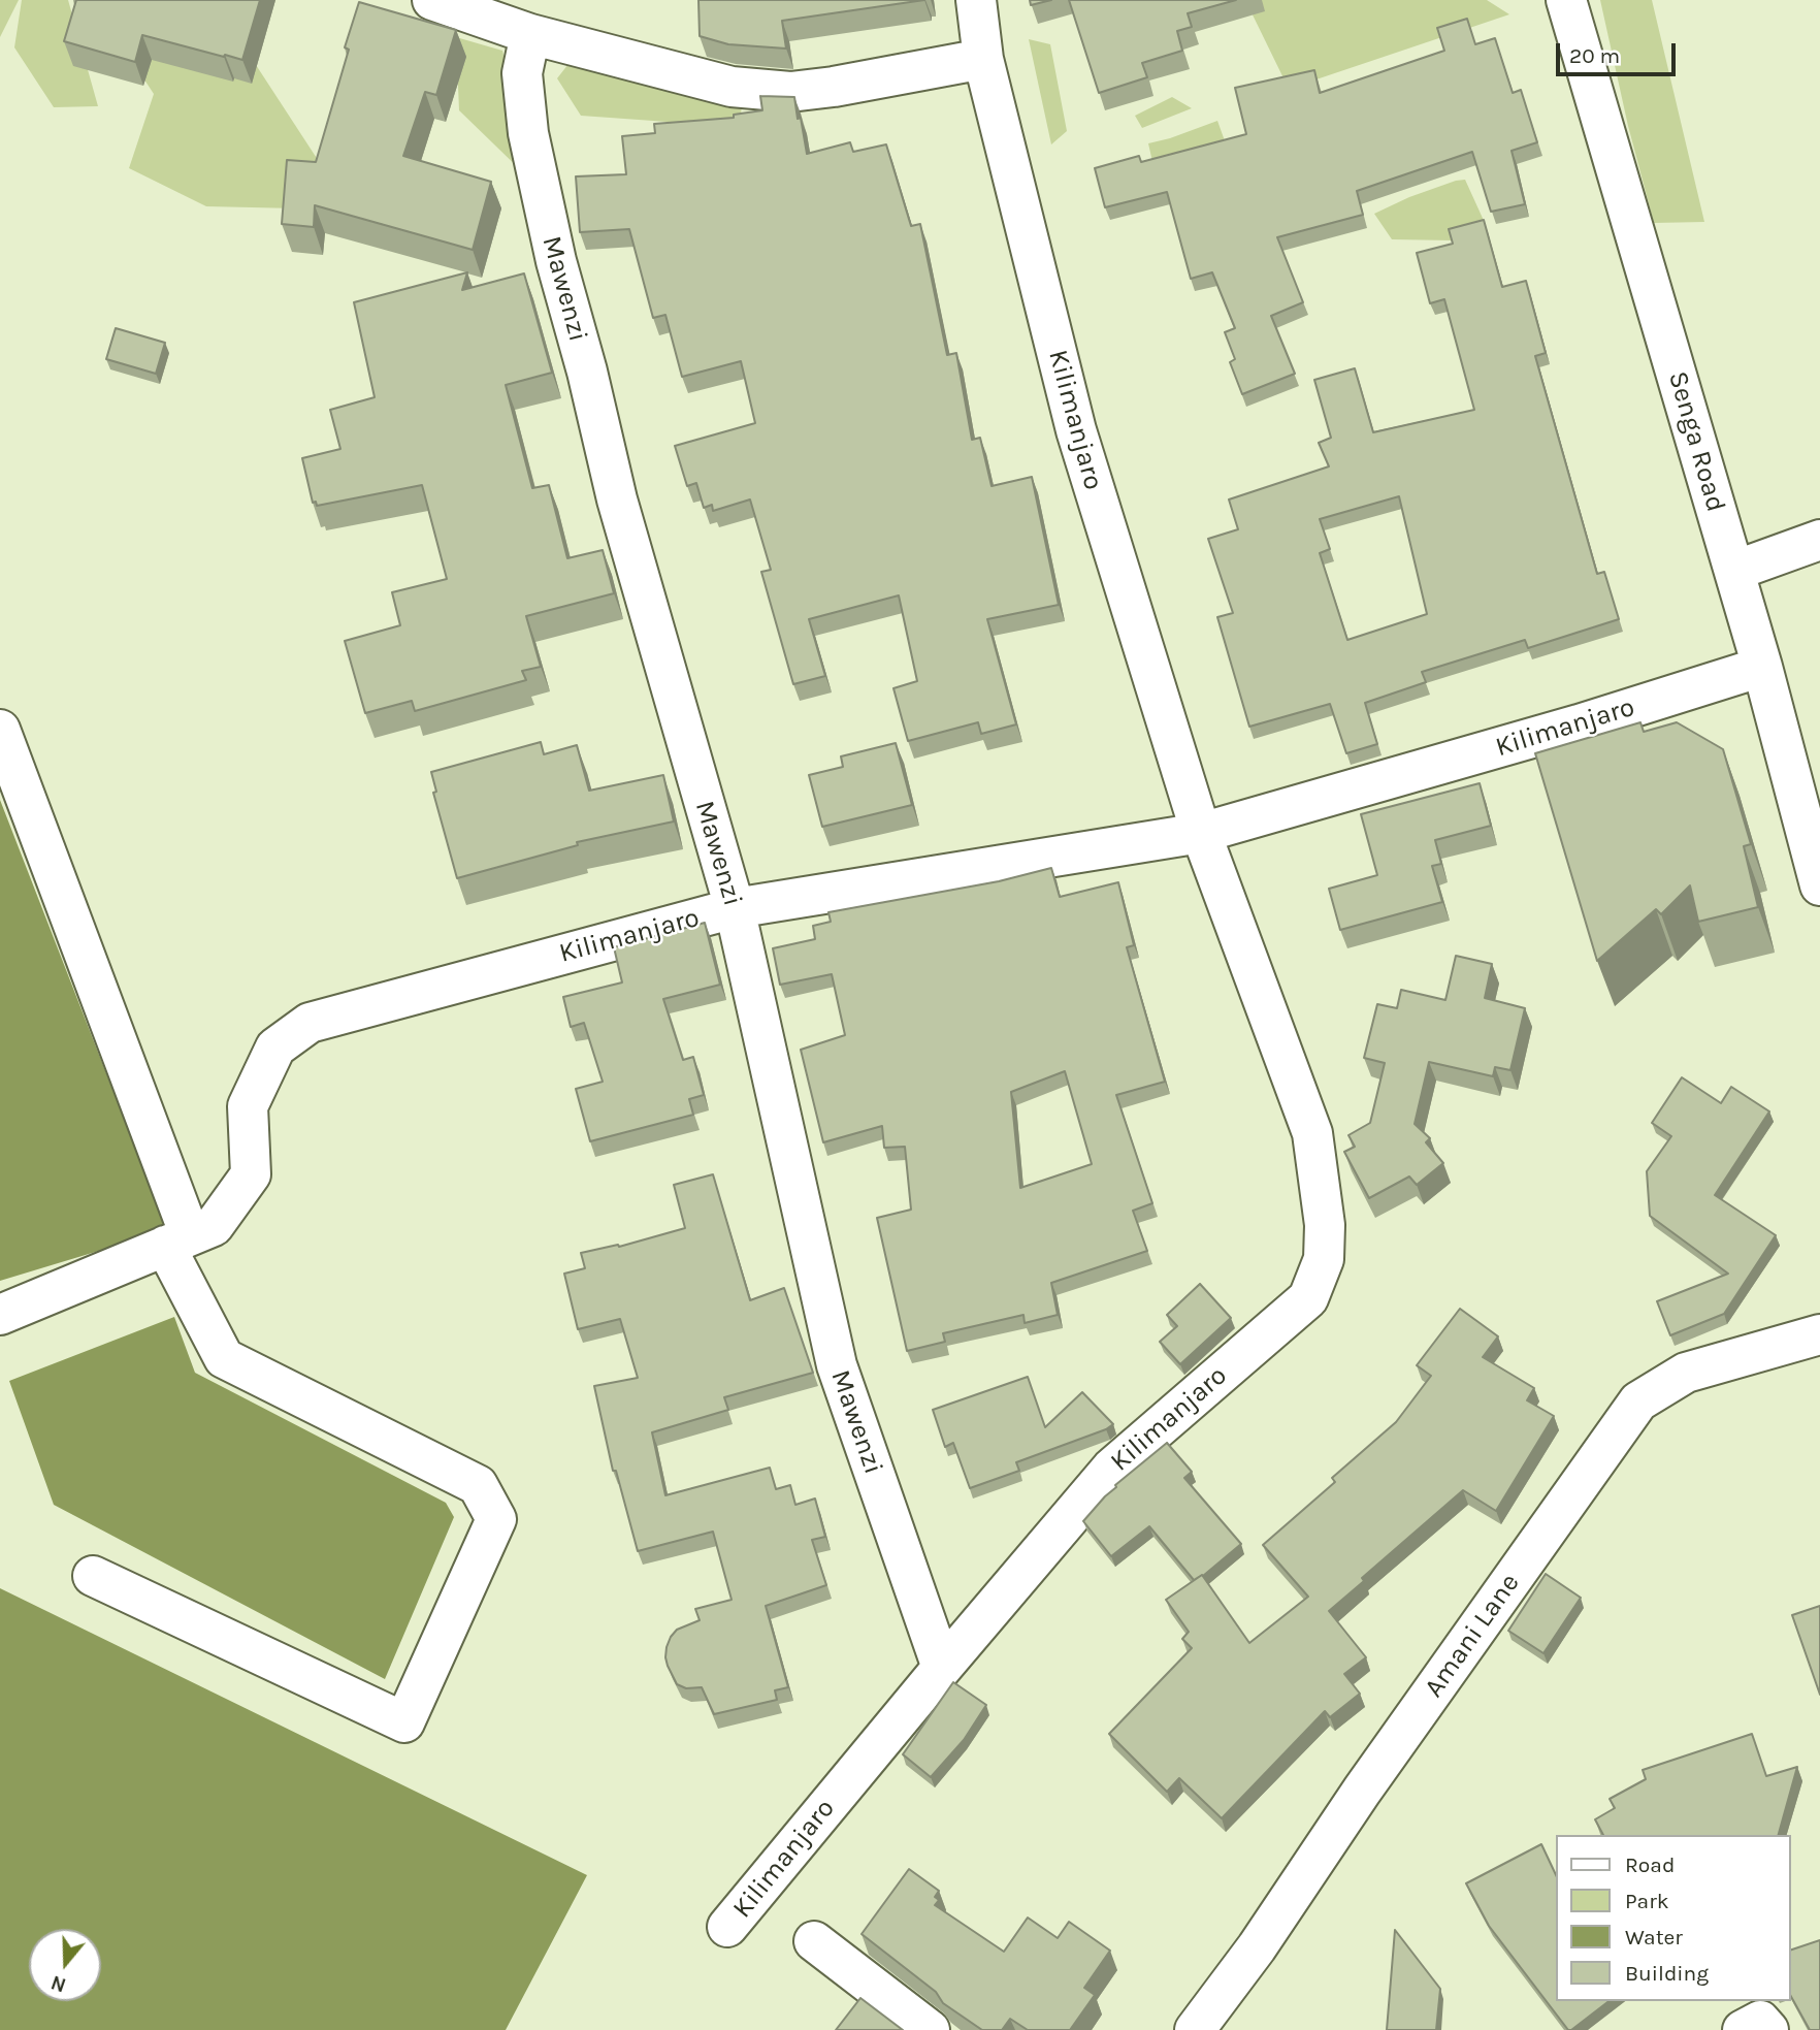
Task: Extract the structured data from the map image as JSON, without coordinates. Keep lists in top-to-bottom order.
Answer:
{
  "streets": {
    "street": [
      "Mawenzi",
      "Kilimanjaro",
      "Senga Road",
      "Amani Lane"
    ]
  },
  "crossings": [
    ["Mawenzi", "Kilimanjaro"],
    ["Kilimanjaro", "Senga Road"]
  ],
  "legend": [
    "Road",
    "Park",
    "Water",
    "Building"
  ],
  "scale_bar": "20 m",
  "north": "bottom"
}
